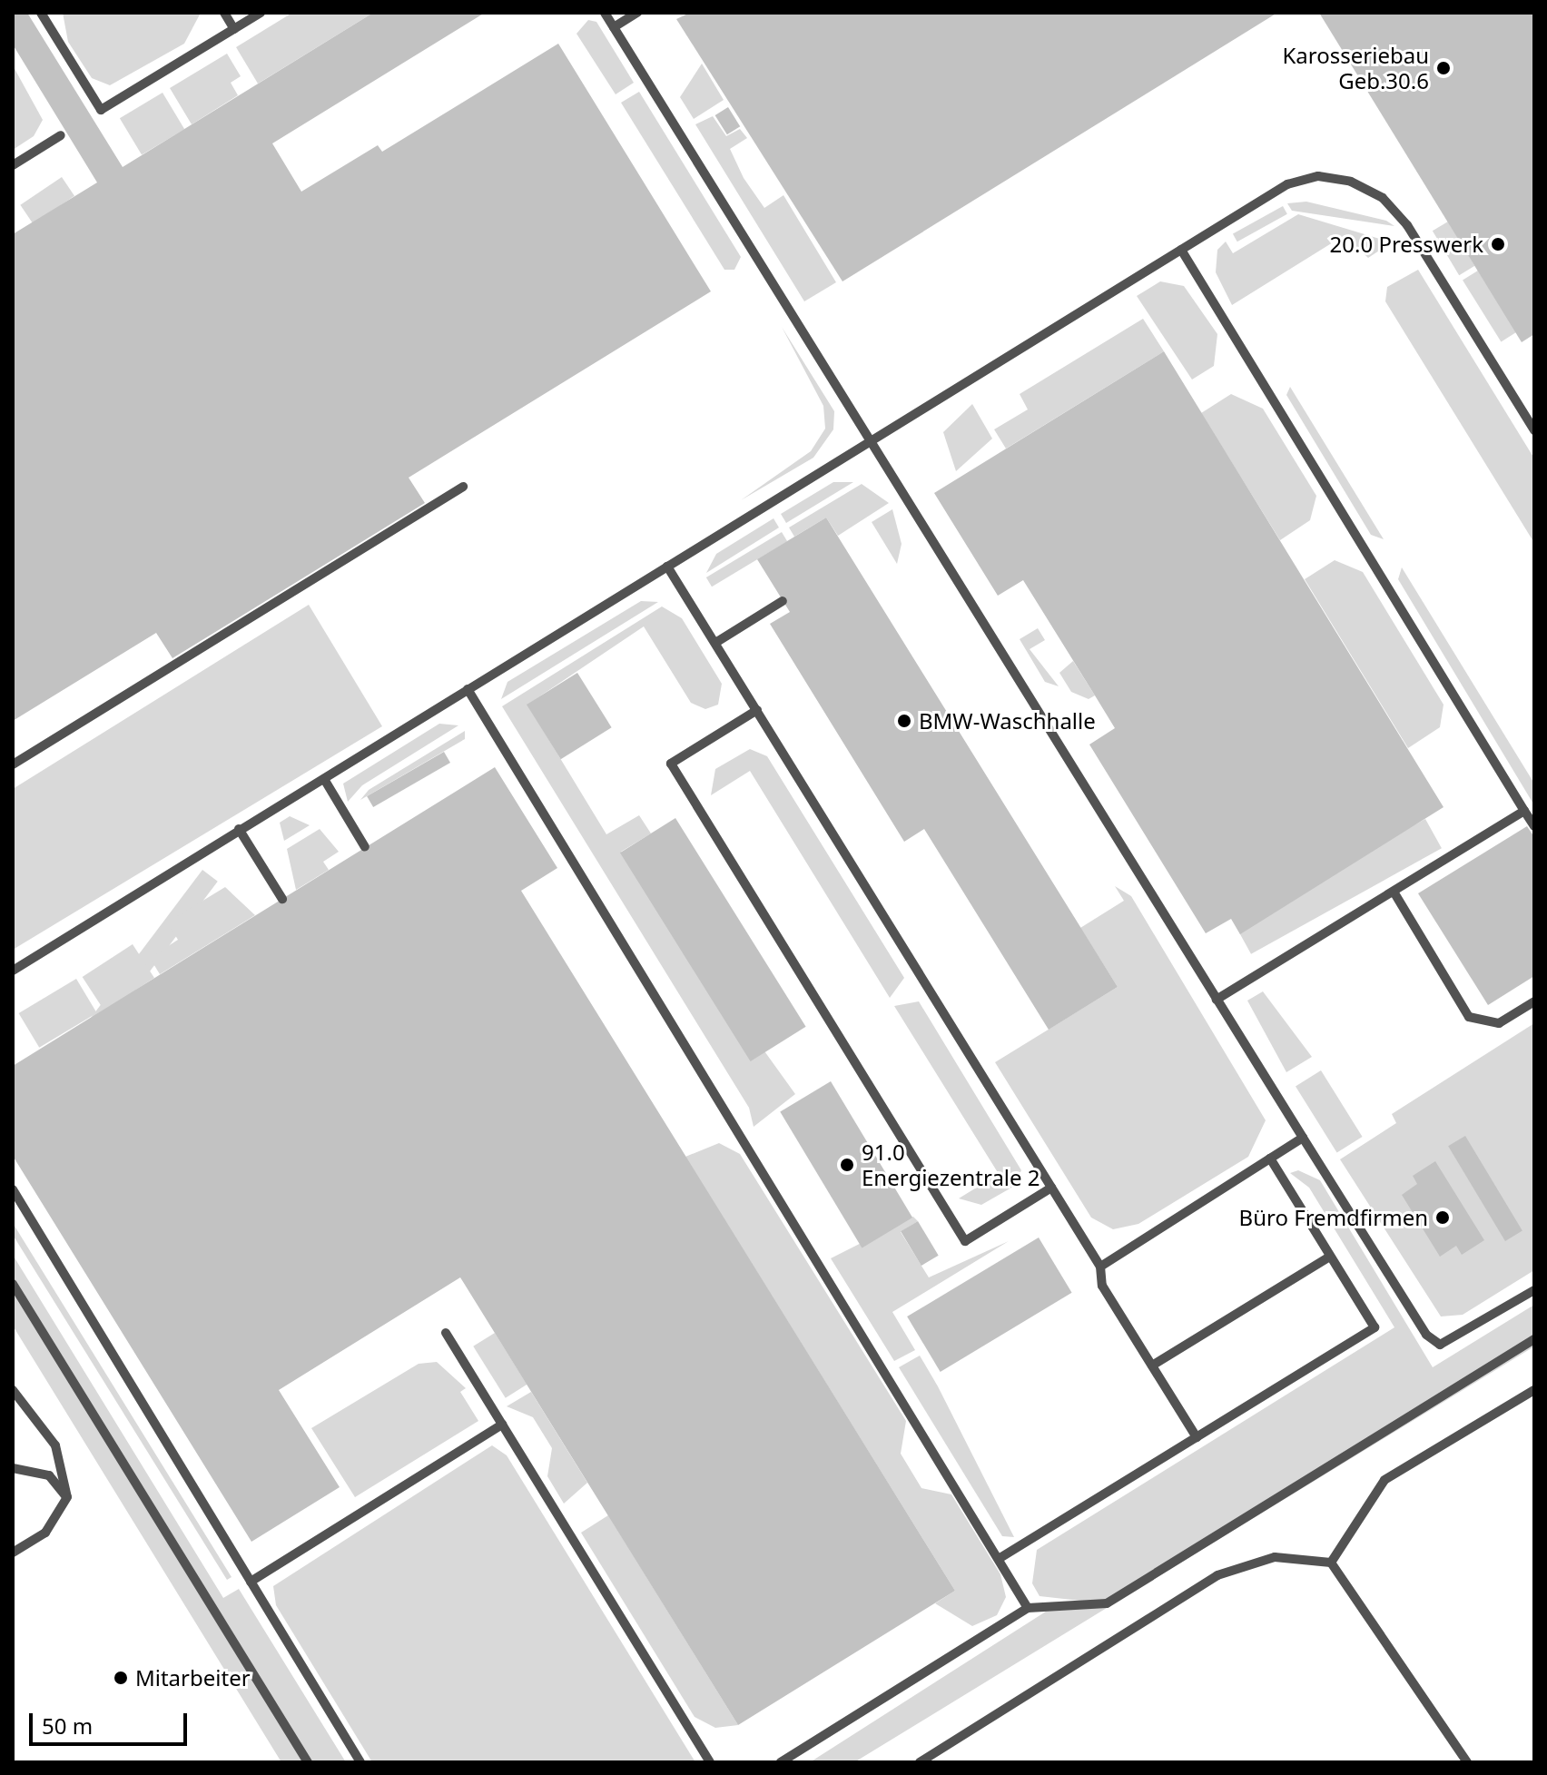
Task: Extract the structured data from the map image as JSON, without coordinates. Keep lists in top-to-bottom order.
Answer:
{
  "places": [
    "Karosseriebau Geb.30.6",
    "20.0 Presswerk",
    "BMW-Waschhalle",
    "91.0 Energiezentrale 2",
    "Büro Fremdfirmen",
    "Mitarbeiter"
  ],
  "scale_bar": "50 m"
}
